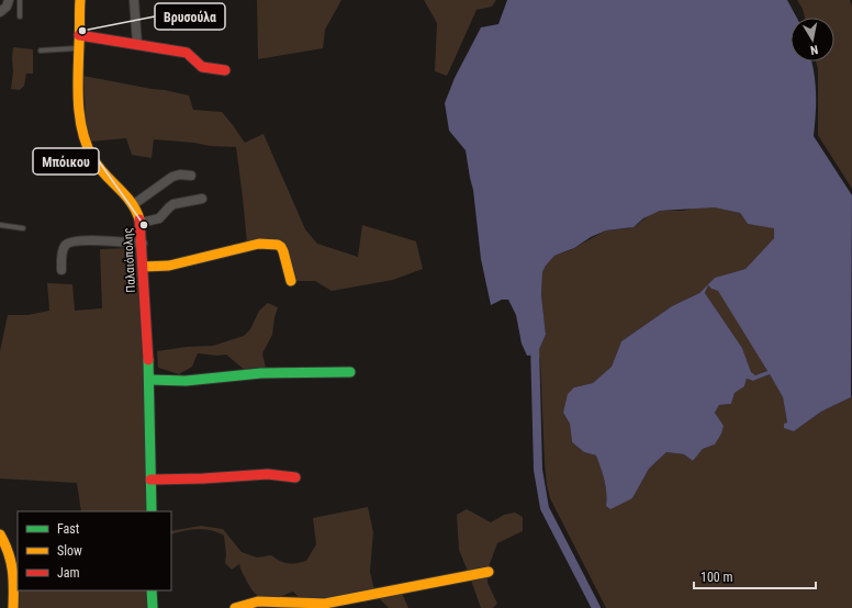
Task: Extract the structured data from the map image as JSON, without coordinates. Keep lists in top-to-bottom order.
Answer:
{
  "streets": {
    "street": ["Παλαιόπολης"]
  },
  "places": ["Βρυσούλα", "Μπόικου"],
  "legend": ["Fast", "Slow", "Jam"],
  "scale_bar": "100 m",
  "north": "bottom"
}
